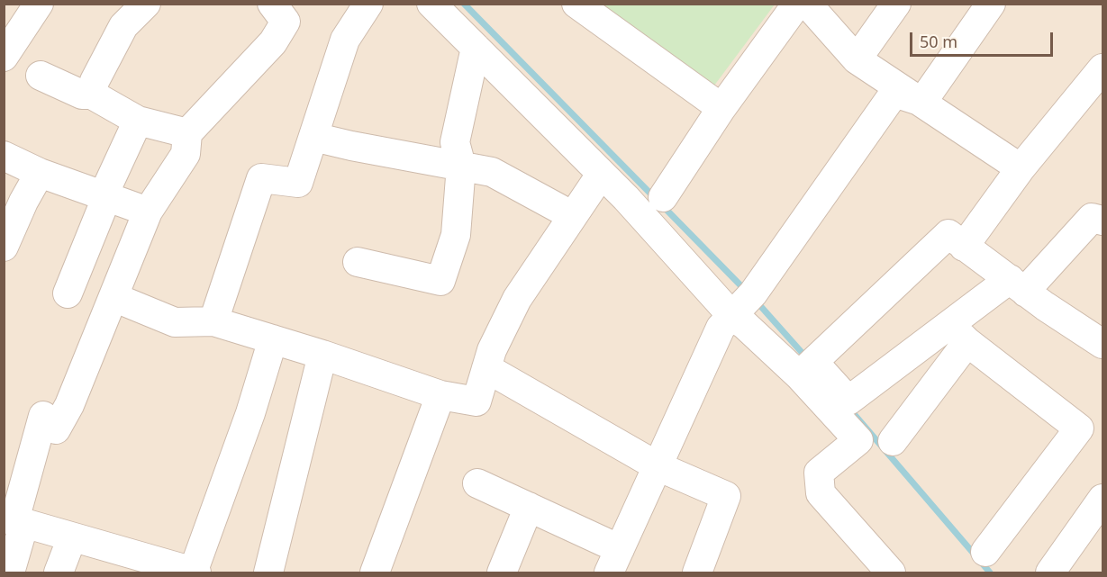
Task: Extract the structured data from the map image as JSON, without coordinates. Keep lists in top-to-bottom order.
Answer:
{
  "scale_bar": "50 m"
}
